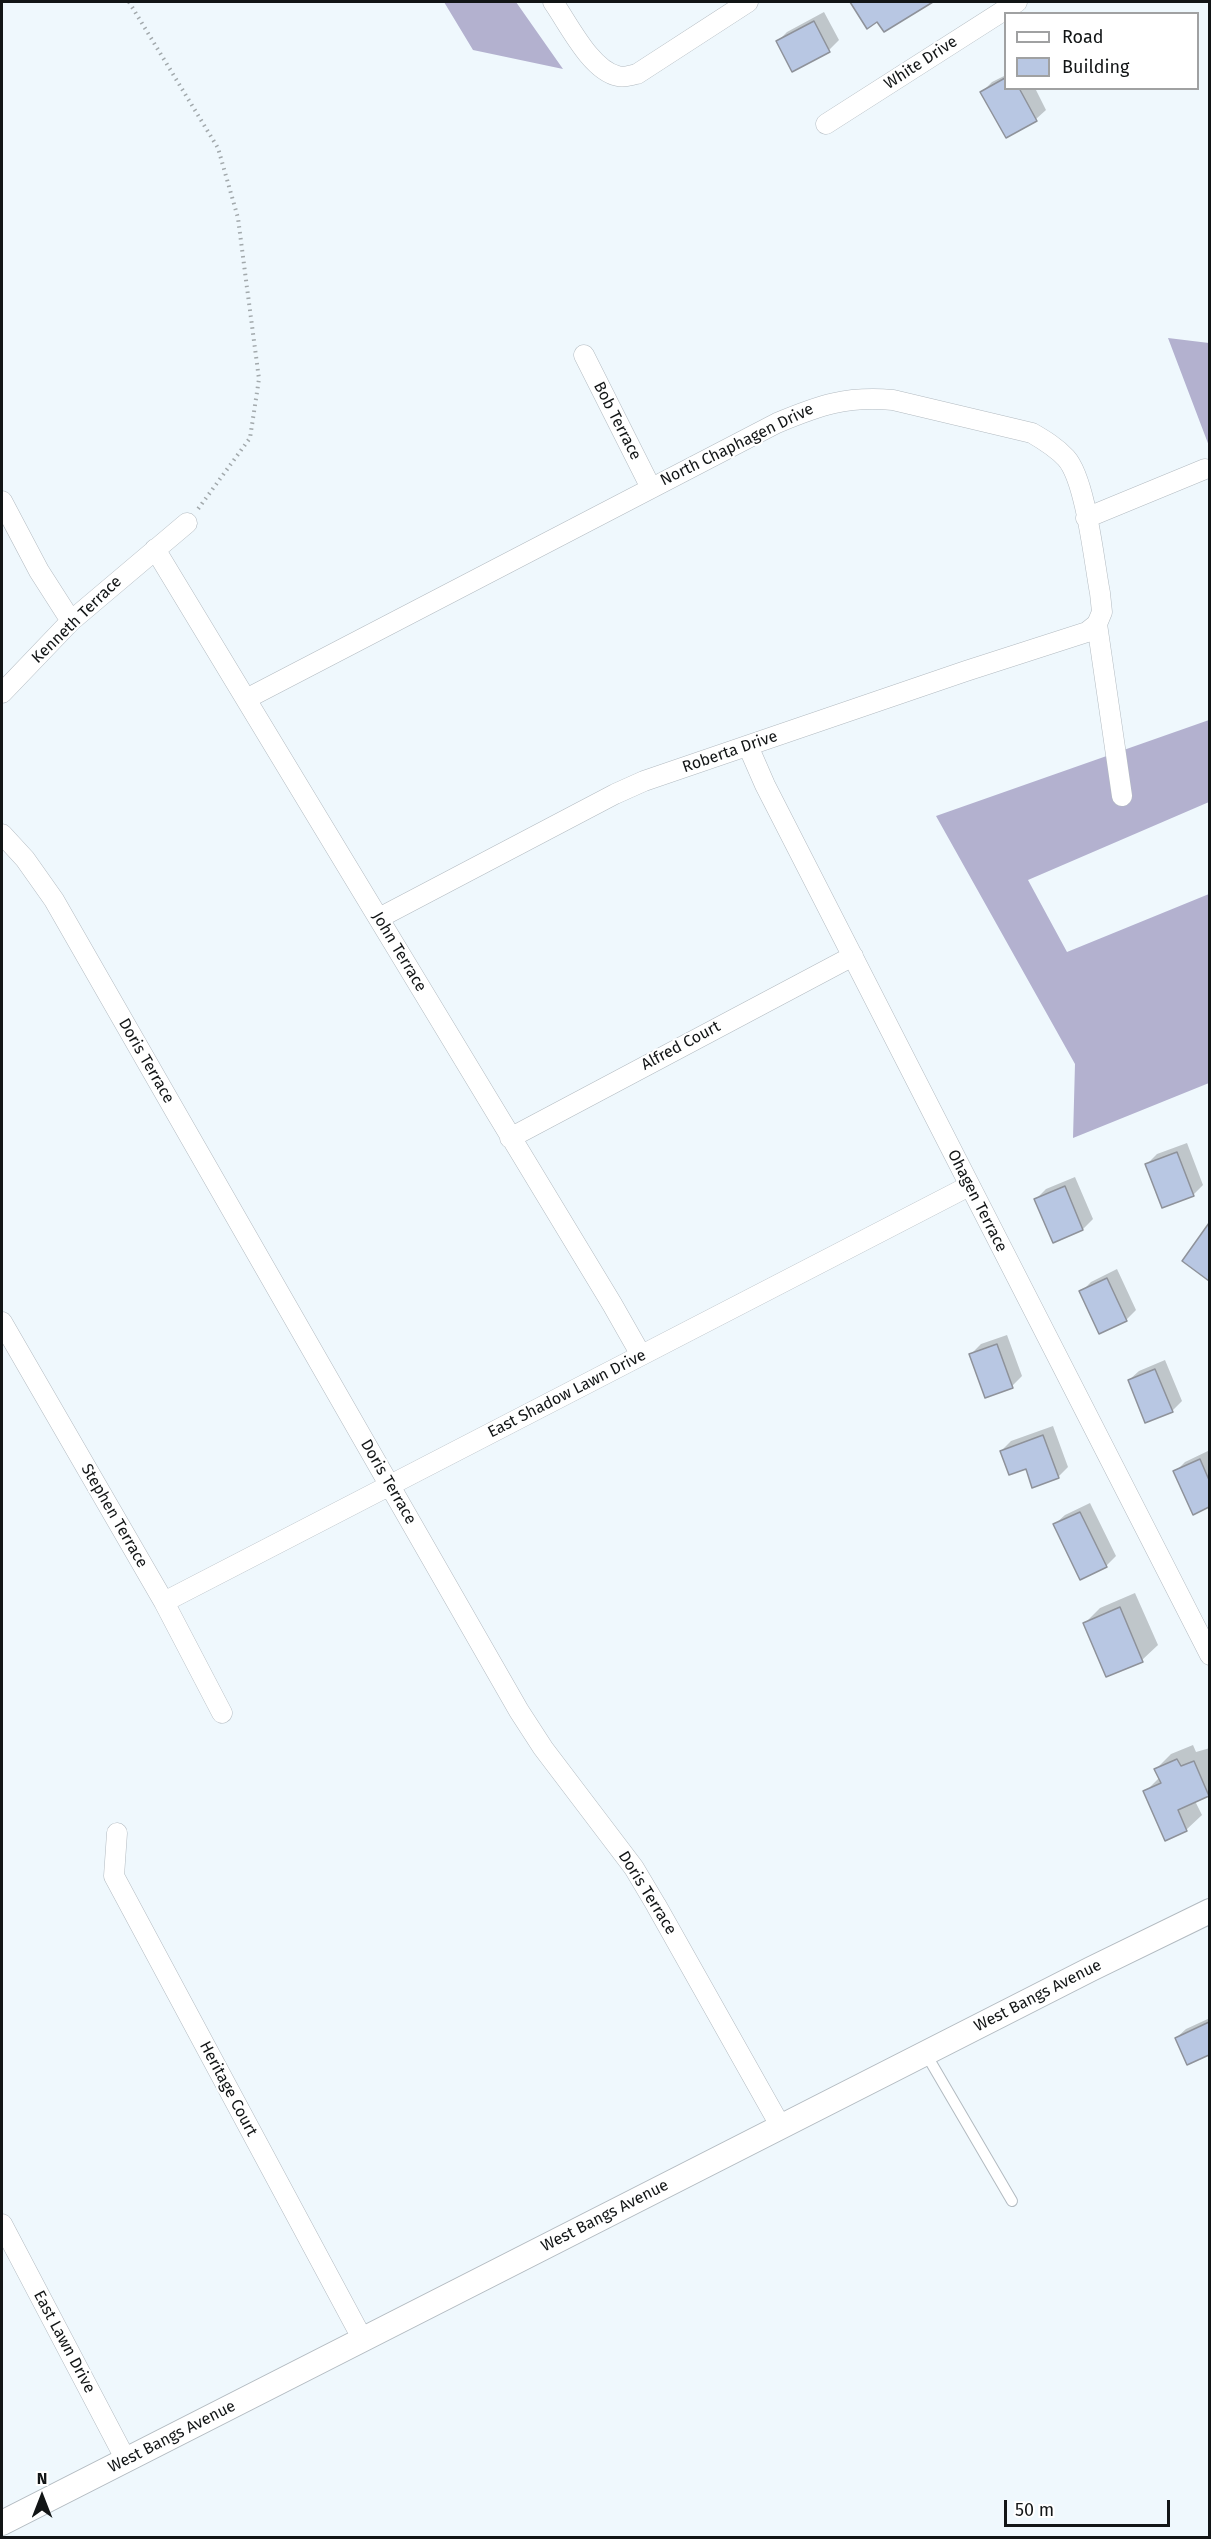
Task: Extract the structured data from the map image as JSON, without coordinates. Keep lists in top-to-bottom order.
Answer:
{
  "streets": {
    "street": [
      "White Drive",
      "Bob Terrace",
      "North Chaphagen Drive",
      "Kenneth Terrace",
      "Roberta Drive",
      "John Terrace",
      "Alfred Court",
      "Doris Terrace",
      "Ohagen Terrace",
      "East Shadow Lawn Drive",
      "Stephen Terrace",
      "West Bangs Avenue",
      "Heritage Court",
      "East Lawn Drive"
    ]
  },
  "crossings": [
    ["Bob Terrace", "North Chaphagen Drive"],
    ["North Chaphagen Drive", "Roberta Drive"],
    ["North Chaphagen Drive", "John Terrace"],
    ["Kenneth Terrace", "John Terrace"],
    ["Roberta Drive", "John Terrace"],
    ["Roberta Drive", "Ohagen Terrace"],
    ["John Terrace", "Alfred Court"],
    ["John Terrace", "East Shadow Lawn Drive"],
    ["Alfred Court", "Ohagen Terrace"],
    ["Doris Terrace", "East Shadow Lawn Drive"],
    ["Doris Terrace", "West Bangs Avenue"],
    ["Ohagen Terrace", "East Shadow Lawn Drive"],
    ["East Shadow Lawn Drive", "Stephen Terrace"],
    ["West Bangs Avenue", "Heritage Court"],
    ["West Bangs Avenue", "East Lawn Drive"]
  ],
  "legend": ["Road", "Building"],
  "scale_bar": "50 m",
  "north": "top"
}
